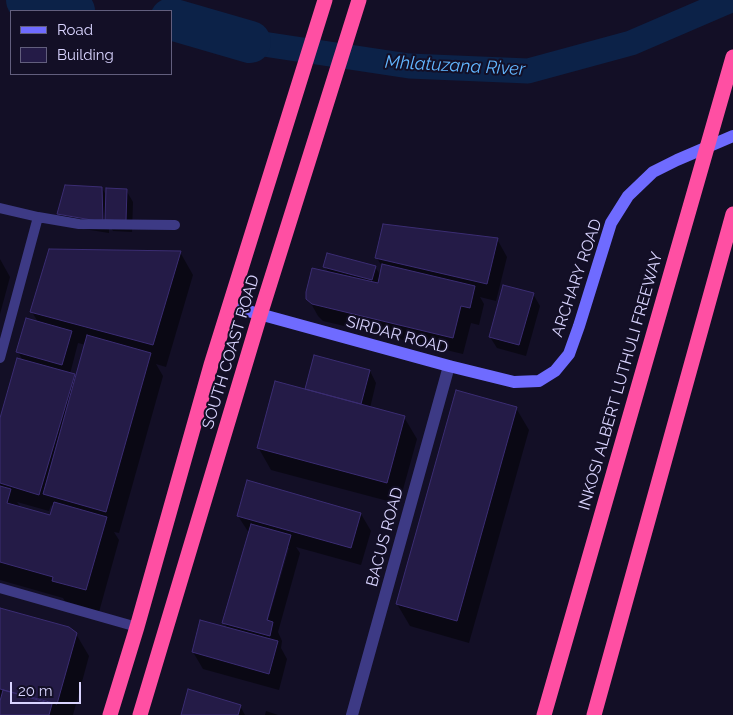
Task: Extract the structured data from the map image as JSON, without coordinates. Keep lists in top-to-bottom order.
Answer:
{
  "streets": {
    "highway": ["SOUTH COAST ROAD", "INKOSI ALBERT LUTHULI FREEWAY"],
    "street": ["ARCHARY ROAD", "SIRDAR ROAD", "BACUS ROAD"]
  },
  "crossings": [
    ["ARCHARY ROAD", "SIRDAR ROAD"],
    ["SIRDAR ROAD", "SOUTH COAST ROAD"],
    ["SIRDAR ROAD", "BACUS ROAD"]
  ],
  "water": ["Mhlatuzana River"],
  "legend": ["Road", "Building"],
  "scale_bar": "20 m"
}
